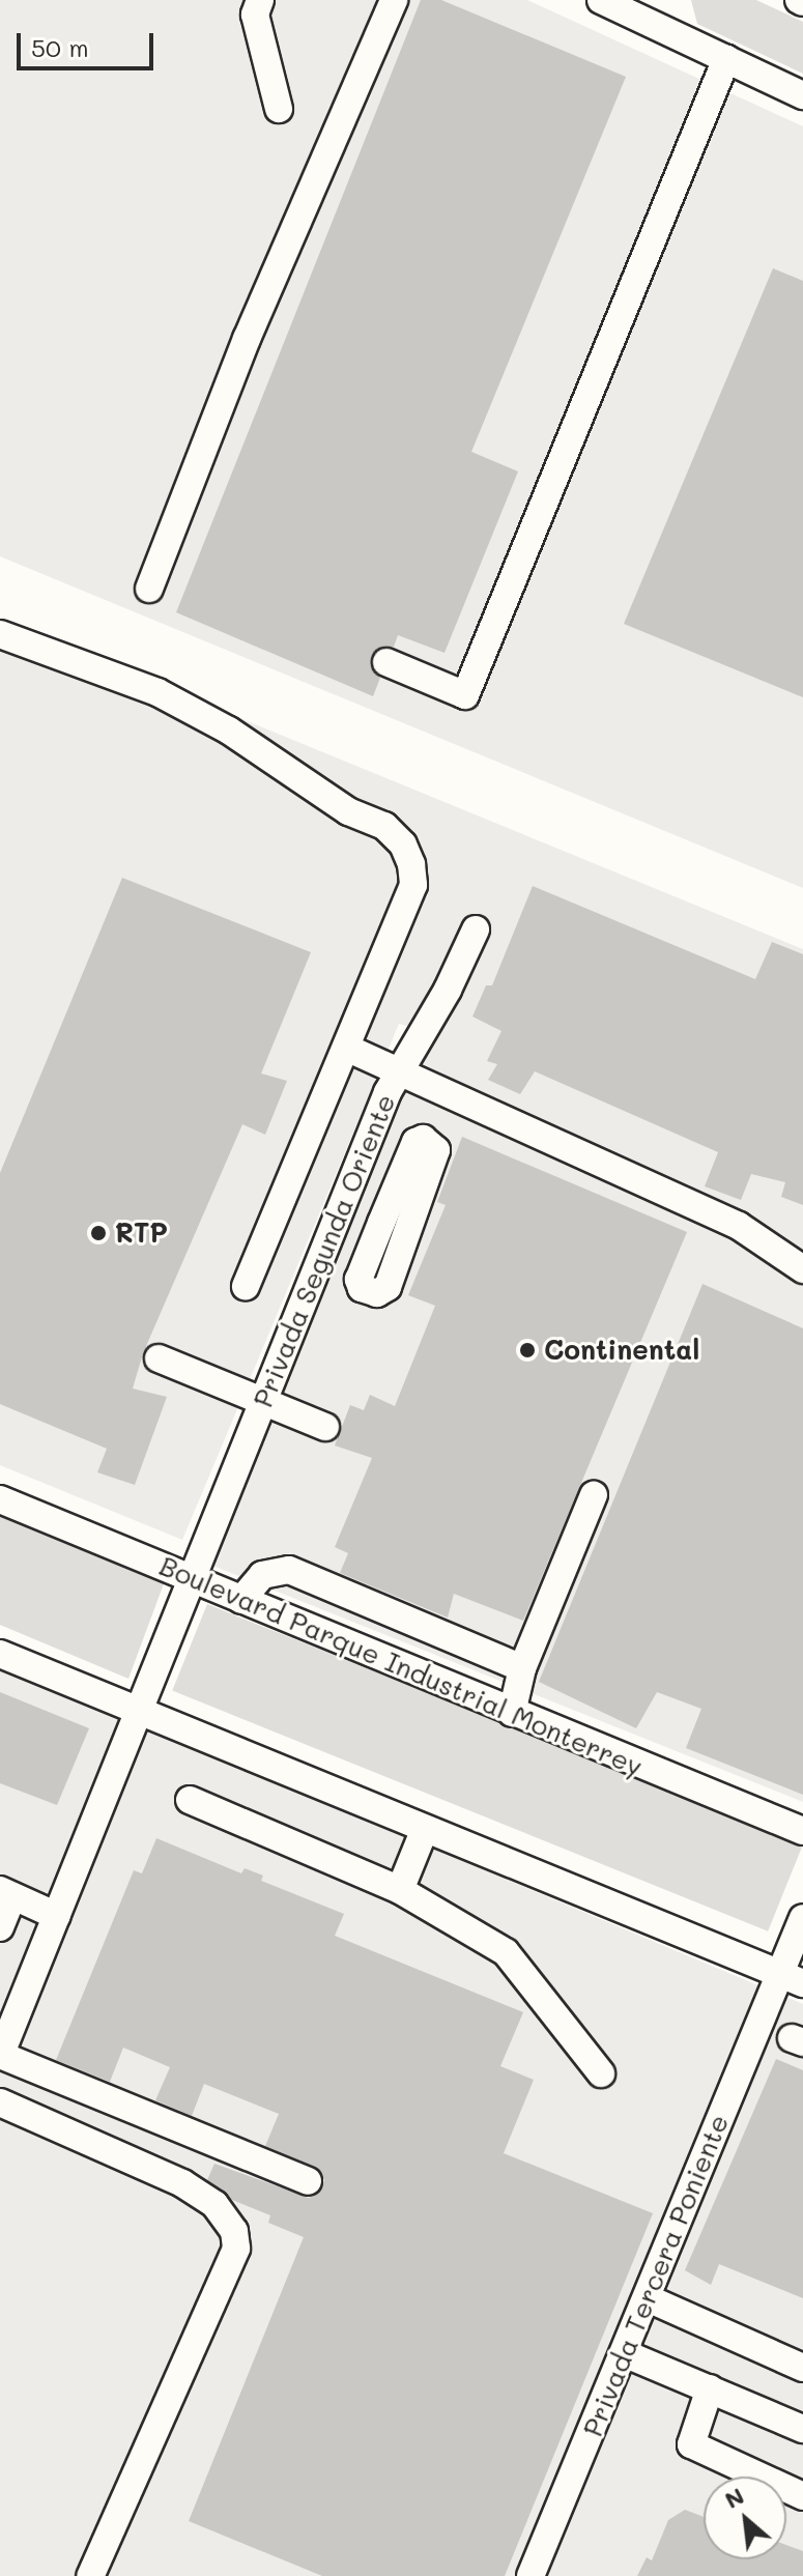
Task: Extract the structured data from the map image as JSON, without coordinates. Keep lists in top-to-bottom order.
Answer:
{
  "streets": {
    "street": ["Privada Segunda Oriente", "Boulevard Parque Industrial Monterrey", "Privada Tercera Poniente"]
  },
  "crossings": [
    ["Privada Segunda Oriente", "Boulevard Parque Industrial Monterrey"]
  ],
  "places": ["RTP", "Continental"],
  "scale_bar": "50 m",
  "north": "top left"
}
